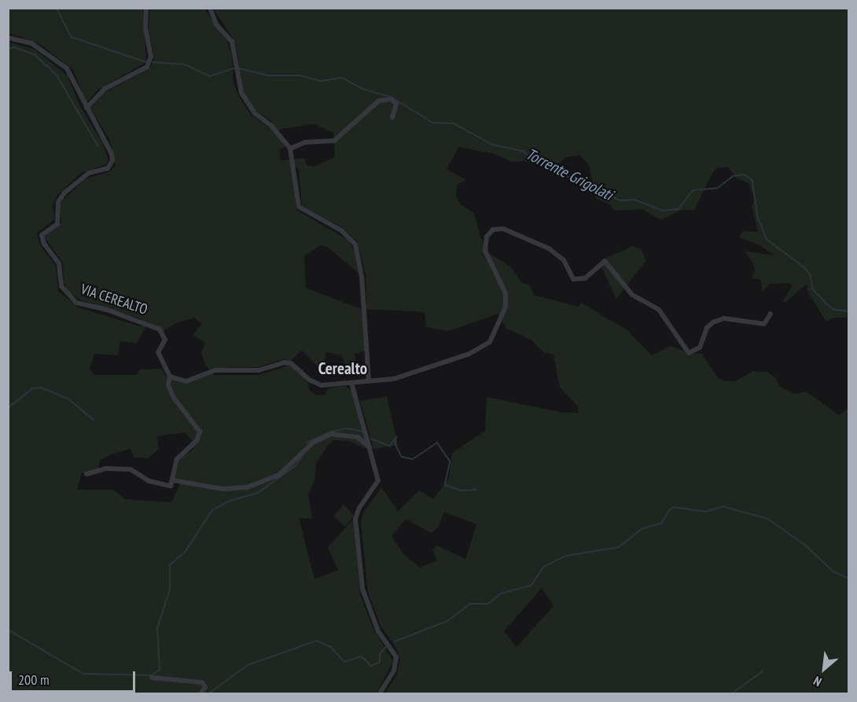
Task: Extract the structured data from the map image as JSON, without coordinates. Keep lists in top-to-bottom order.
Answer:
{
  "streets": {
    "street": ["VIA CEREALTO"]
  },
  "districts": ["Cerealto"],
  "water": ["Torrente Grigolati"],
  "scale_bar": "200 m",
  "north": "bottom left"
}
